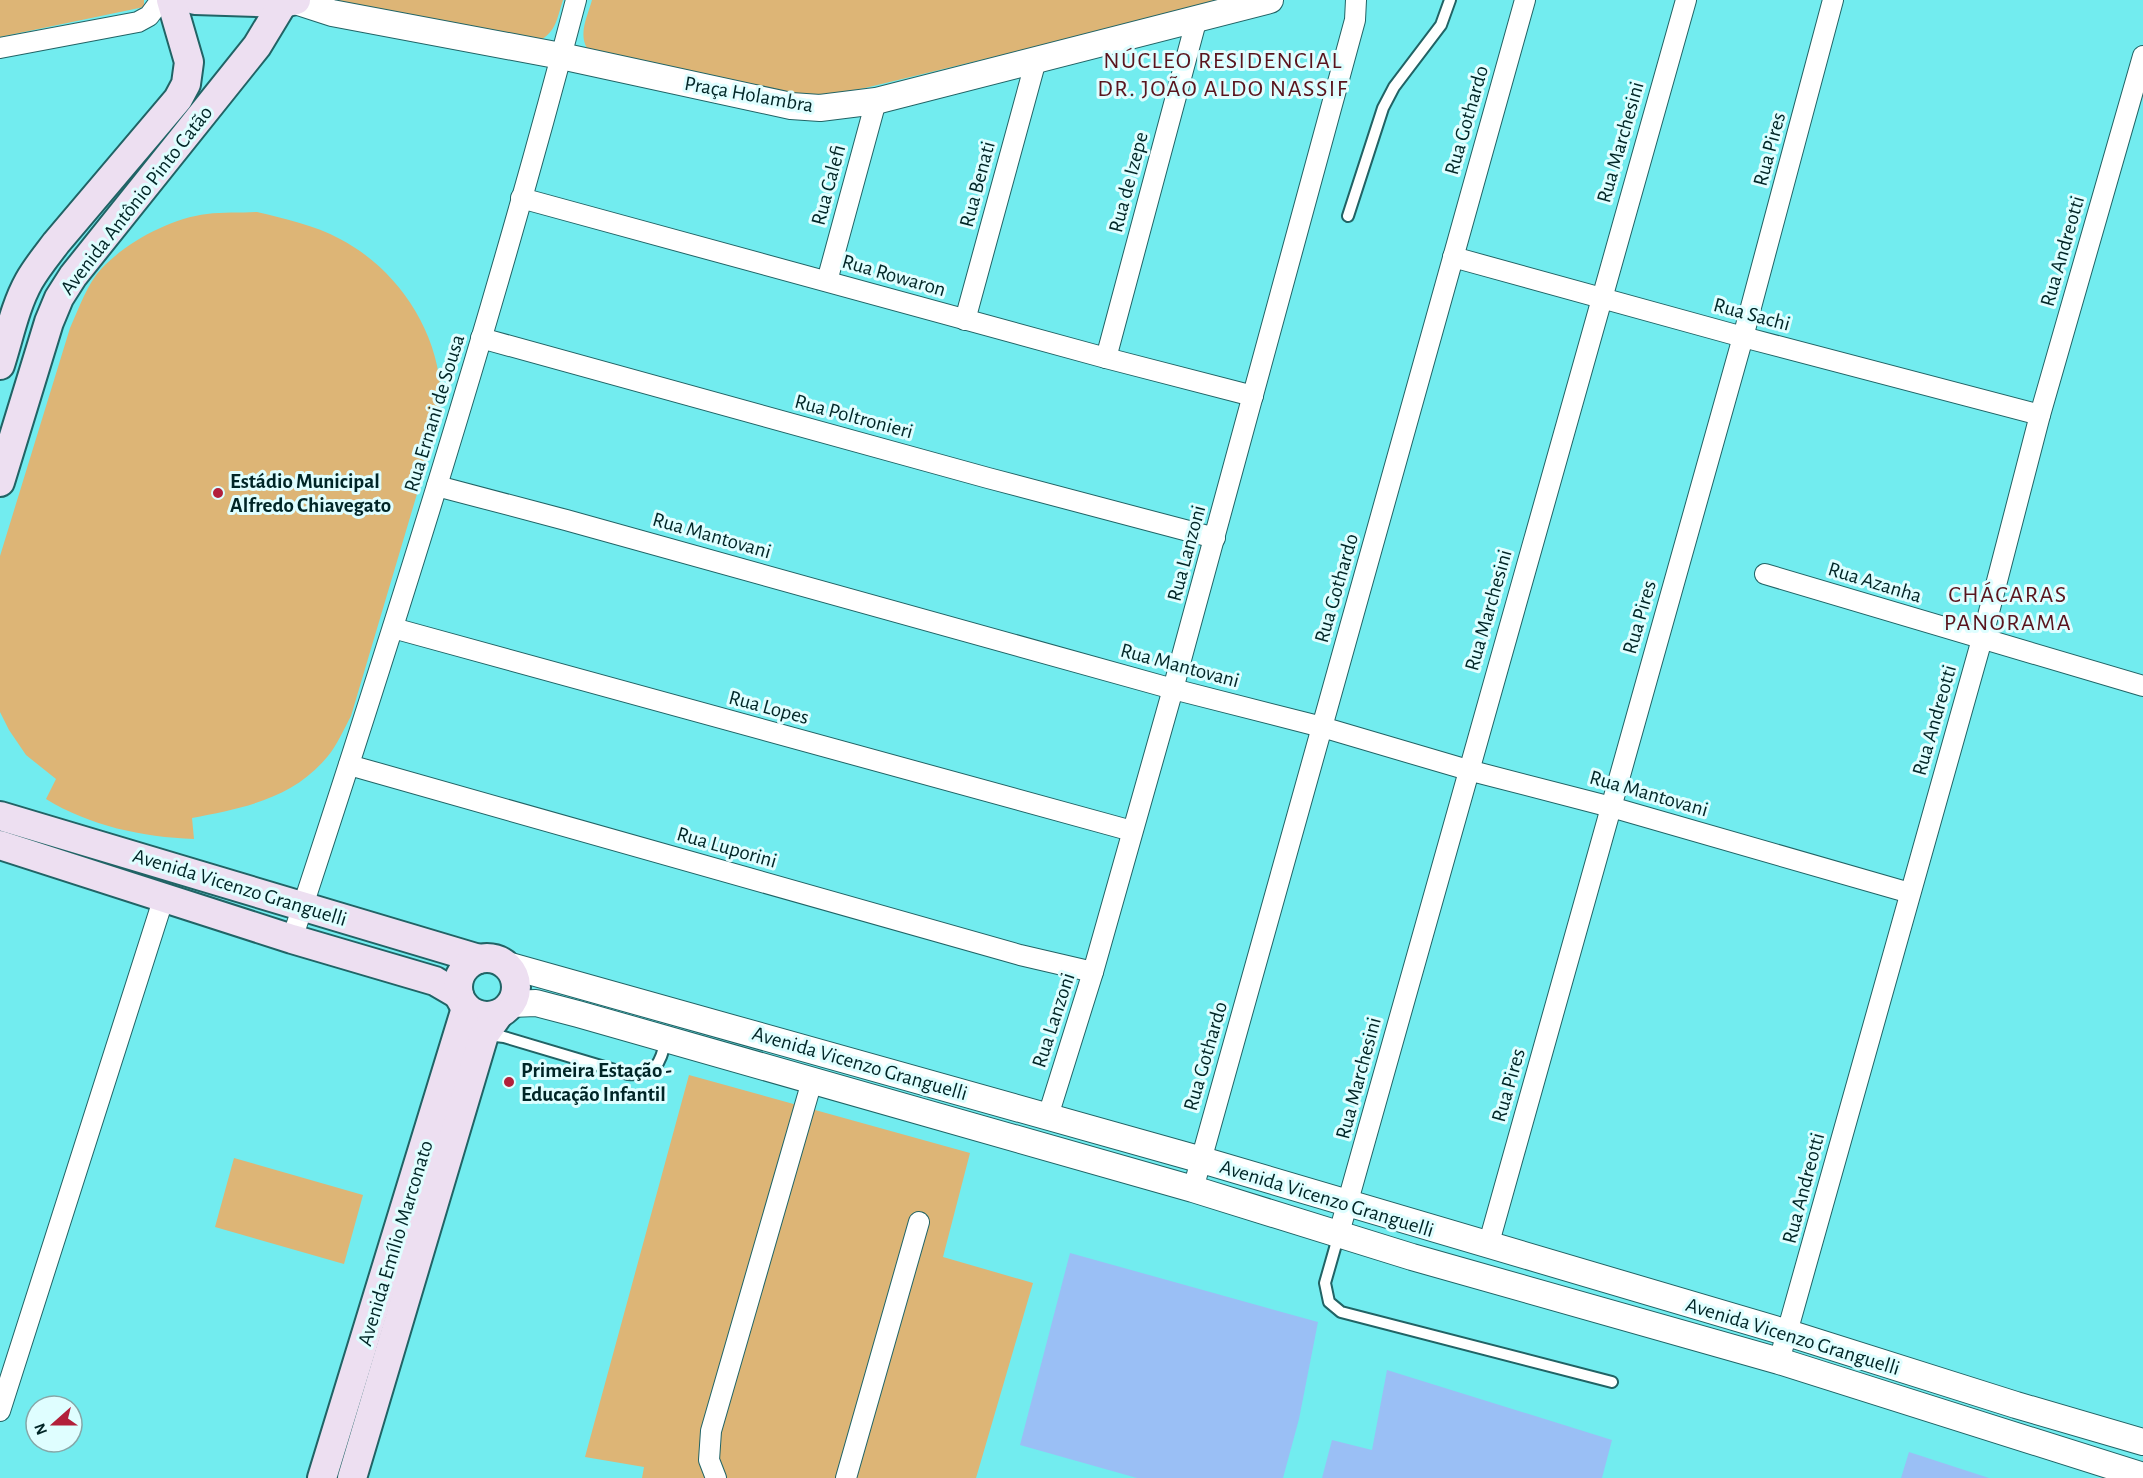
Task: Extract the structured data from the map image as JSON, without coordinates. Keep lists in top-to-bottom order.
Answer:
{
  "streets": {
    "main road": ["Avenida Antônio Pinto Catão", "Avenida Vicenzo Granguelli", "Avenida Emílio Marconato"],
    "street": [
      "Praça Holambra",
      "Rua Gothardo",
      "Rua Marchesini",
      "Rua Pires",
      "Rua de Izepe",
      "Rua Benati",
      "Rua Calefi",
      "Rua Andreotti",
      "Rua Rowaron",
      "Rua Sachi",
      "Rua Ernani de Sousa",
      "Rua Poltronieri",
      "Rua Mantovani",
      "Rua Lanzoni",
      "Rua Azanha",
      "Rua Lopes",
      "Rua Luporini"
    ]
  },
  "crossings": [
    ["Praça Holambra", "Rua de Izepe"],
    ["Praça Holambra", "Rua Benati"],
    ["Praça Holambra", "Rua Calefi"],
    ["Praça Holambra", "Avenida Antônio Pinto Catão"],
    ["Praça Holambra", "Rua Ernani de Sousa"],
    ["Rua Gothardo", "Rua Sachi"],
    ["Rua Gothardo", "Rua Mantovani"],
    ["Rua Gothardo", "Avenida Vicenzo Granguelli"],
    ["Rua Marchesini", "Rua Sachi"],
    ["Rua Marchesini", "Rua Mantovani"],
    ["Rua Marchesini", "Avenida Vicenzo Granguelli"],
    ["Rua Pires", "Rua Sachi"],
    ["Rua Pires", "Rua Mantovani"],
    ["Rua Pires", "Avenida Vicenzo Granguelli"],
    ["Rua de Izepe", "Rua Rowaron"],
    ["Rua Benati", "Rua Rowaron"],
    ["Rua Calefi", "Rua Rowaron"],
    ["Rua Andreotti", "Rua Sachi"],
    ["Rua Andreotti", "Rua Mantovani"],
    ["Rua Andreotti", "Rua Azanha"],
    ["Rua Andreotti", "Avenida Vicenzo Granguelli"],
    ["Rua Rowaron", "Rua Ernani de Sousa"],
    ["Rua Rowaron", "Rua Lanzoni"],
    ["Rua Ernani de Sousa", "Rua Poltronieri"],
    ["Rua Ernani de Sousa", "Rua Mantovani"],
    ["Rua Ernani de Sousa", "Rua Lopes"],
    ["Rua Ernani de Sousa", "Rua Luporini"],
    ["Rua Ernani de Sousa", "Avenida Vicenzo Granguelli"],
    ["Rua Poltronieri", "Rua Lanzoni"],
    ["Rua Mantovani", "Rua Lanzoni"],
    ["Rua Lanzoni", "Rua Lopes"],
    ["Rua Lanzoni", "Rua Luporini"],
    ["Rua Lanzoni", "Avenida Vicenzo Granguelli"],
    ["Avenida Vicenzo Granguelli", "Avenida Emílio Marconato"]
  ],
  "districts": ["NÚCLEO RESIDENCIAL DR. JOÃO ALDO NASSIF", "CHÁCARAS PANORAMA"],
  "places": ["Estádio Municipal Alfredo Chiavegato", "Primeira Estação - Educação Infantil"],
  "north": "left"
}
